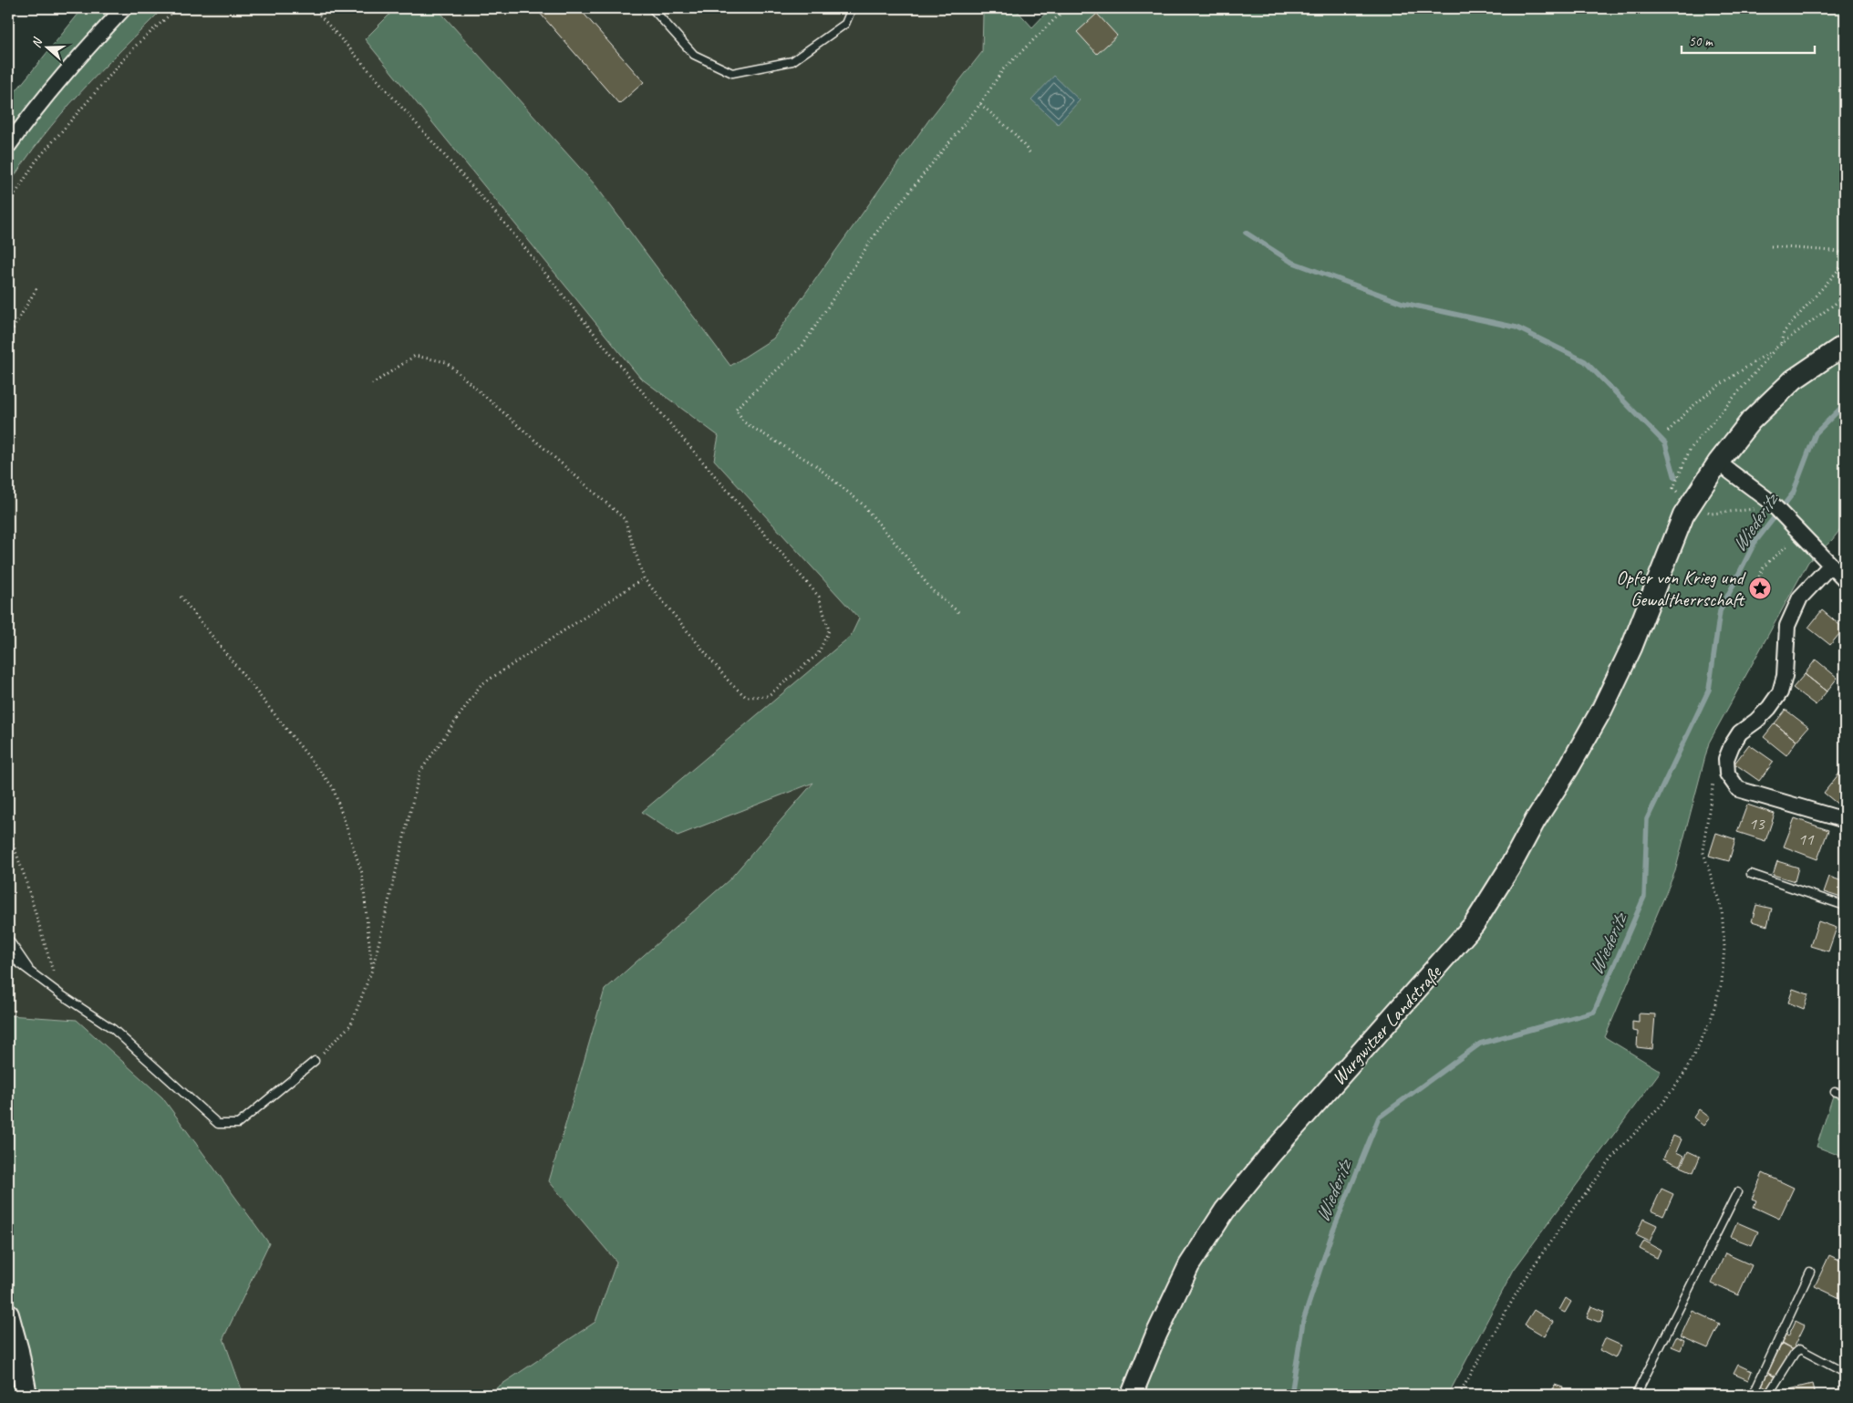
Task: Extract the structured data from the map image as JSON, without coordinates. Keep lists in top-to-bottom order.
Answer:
{
  "streets": {
    "main road": ["Wurgwitzer Landstraße"]
  },
  "water": ["Wiederitz"],
  "places": {
    "place": ["Opfer von Krieg und Gewaltherrschaft"]
  },
  "house_numbers": ["13", "11"],
  "scale_bar": "50 m",
  "north": "left"
}
